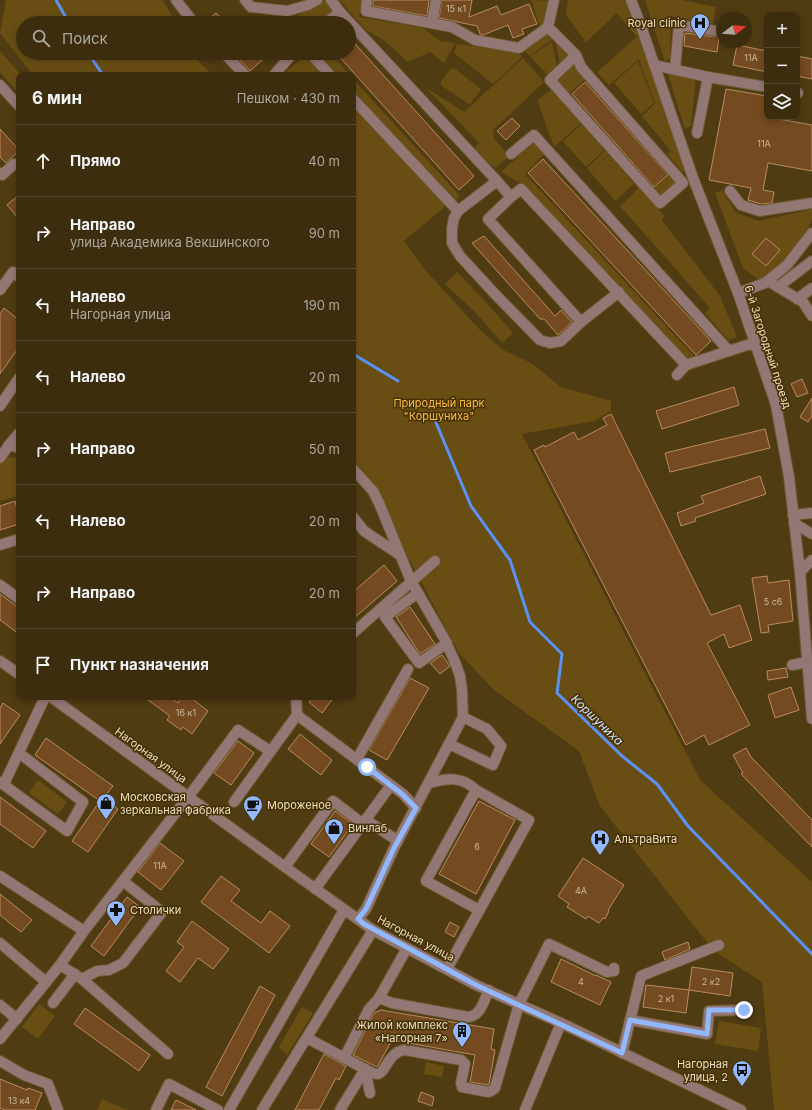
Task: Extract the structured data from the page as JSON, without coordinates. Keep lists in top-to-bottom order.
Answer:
{
  "streets": {
    "street": ["6-й Загородный проезд", "Нагорная улица"]
  },
  "water": ["Коршуниха"],
  "parks": ["Природный парк \"Коршуниха\""],
  "places": {
    "hospital": ["Royal clinic", "АльтраВита"],
    "shop": ["Московская зеркальная фабрика", "Винлаб"],
    "cafe": ["Мороженое"],
    "pharmacy": ["Столички"],
    "building": ["Жилой комплекс «Нагорная 7»"],
    "bus stop": ["Нагорная улица, 2"]
  },
  "house_numbers": [
    "15 к1",
    "11А",
    "11А",
    "5 с6",
    "16 к1",
    "6",
    "11А",
    "4А",
    "4",
    "2 к2",
    "2 к1",
    "13 к4"
  ],
  "north": "right",
  "page": {
    "map_buttons": ["+", "−"],
    "search": "Поиск",
    "heading": ["6 мин", "Пешком · 430 m"],
    "list": [
      ["Прямо", "40 m"],
      ["Направо", "улица Академика Векшинского", "90 m"],
      ["Налево", "Нагорная улица", "190 m"],
      ["Налево", "20 m"],
      ["Направо", "50 m"],
      ["Налево", "20 m"],
      ["Направо", "20 m"],
      "Пункт назначения"
    ]
  }
}
